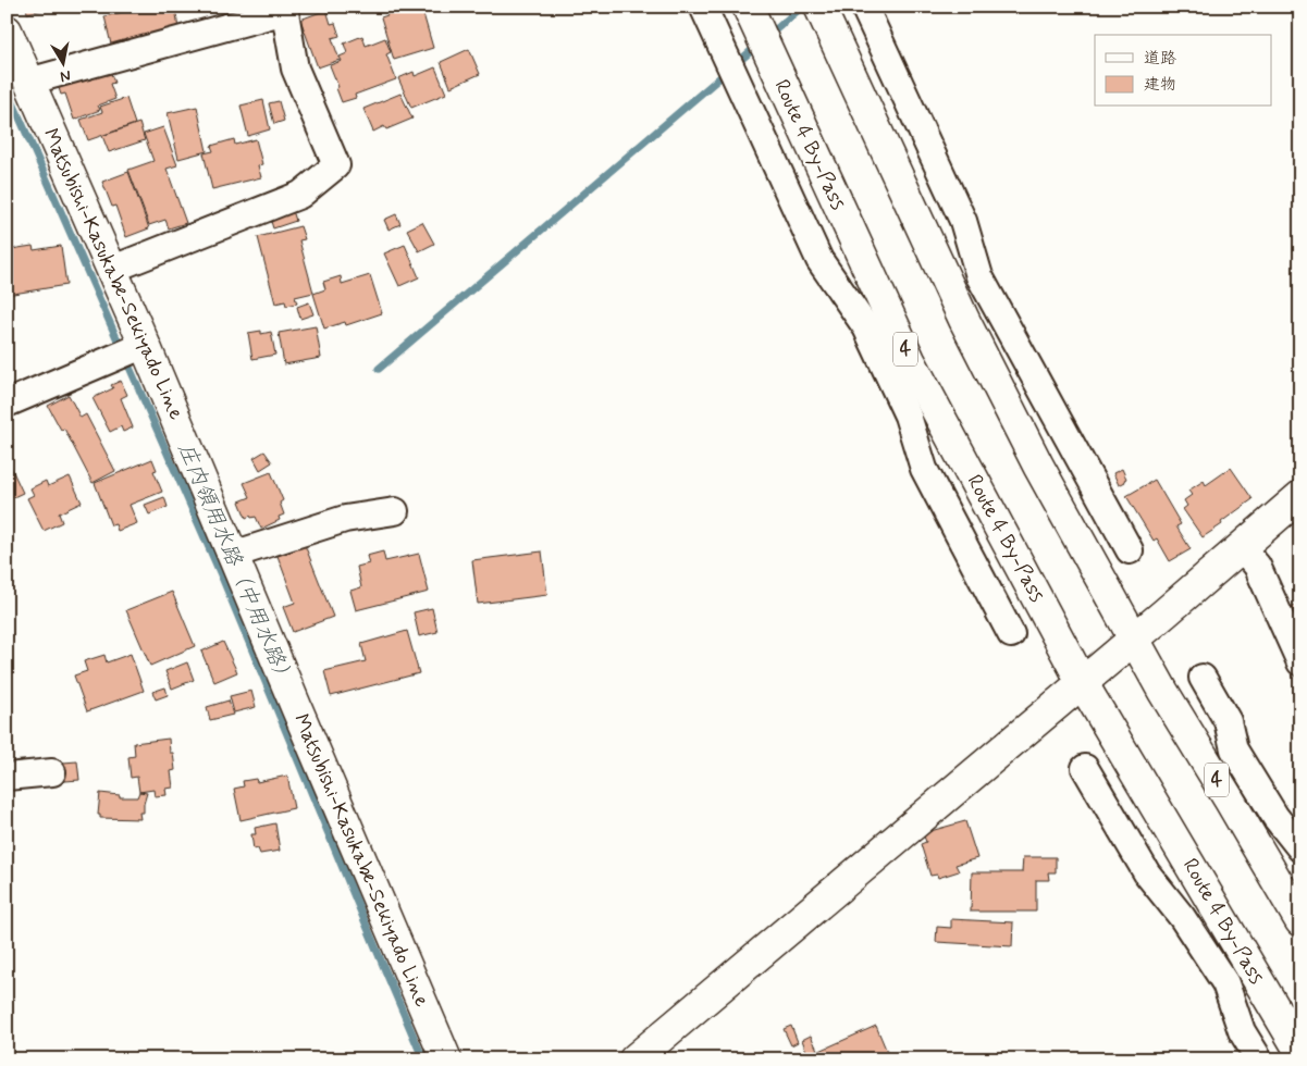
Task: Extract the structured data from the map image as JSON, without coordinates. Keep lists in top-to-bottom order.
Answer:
{
  "streets": {
    "main road": ["Route 4 By-Pass", "Matsubishi-Kasukabe-Sekiyado Line", "4"]
  },
  "water": ["庄内領用水路（中用水路）"],
  "legend": ["道路", "建物"],
  "north": "bottom"
}
